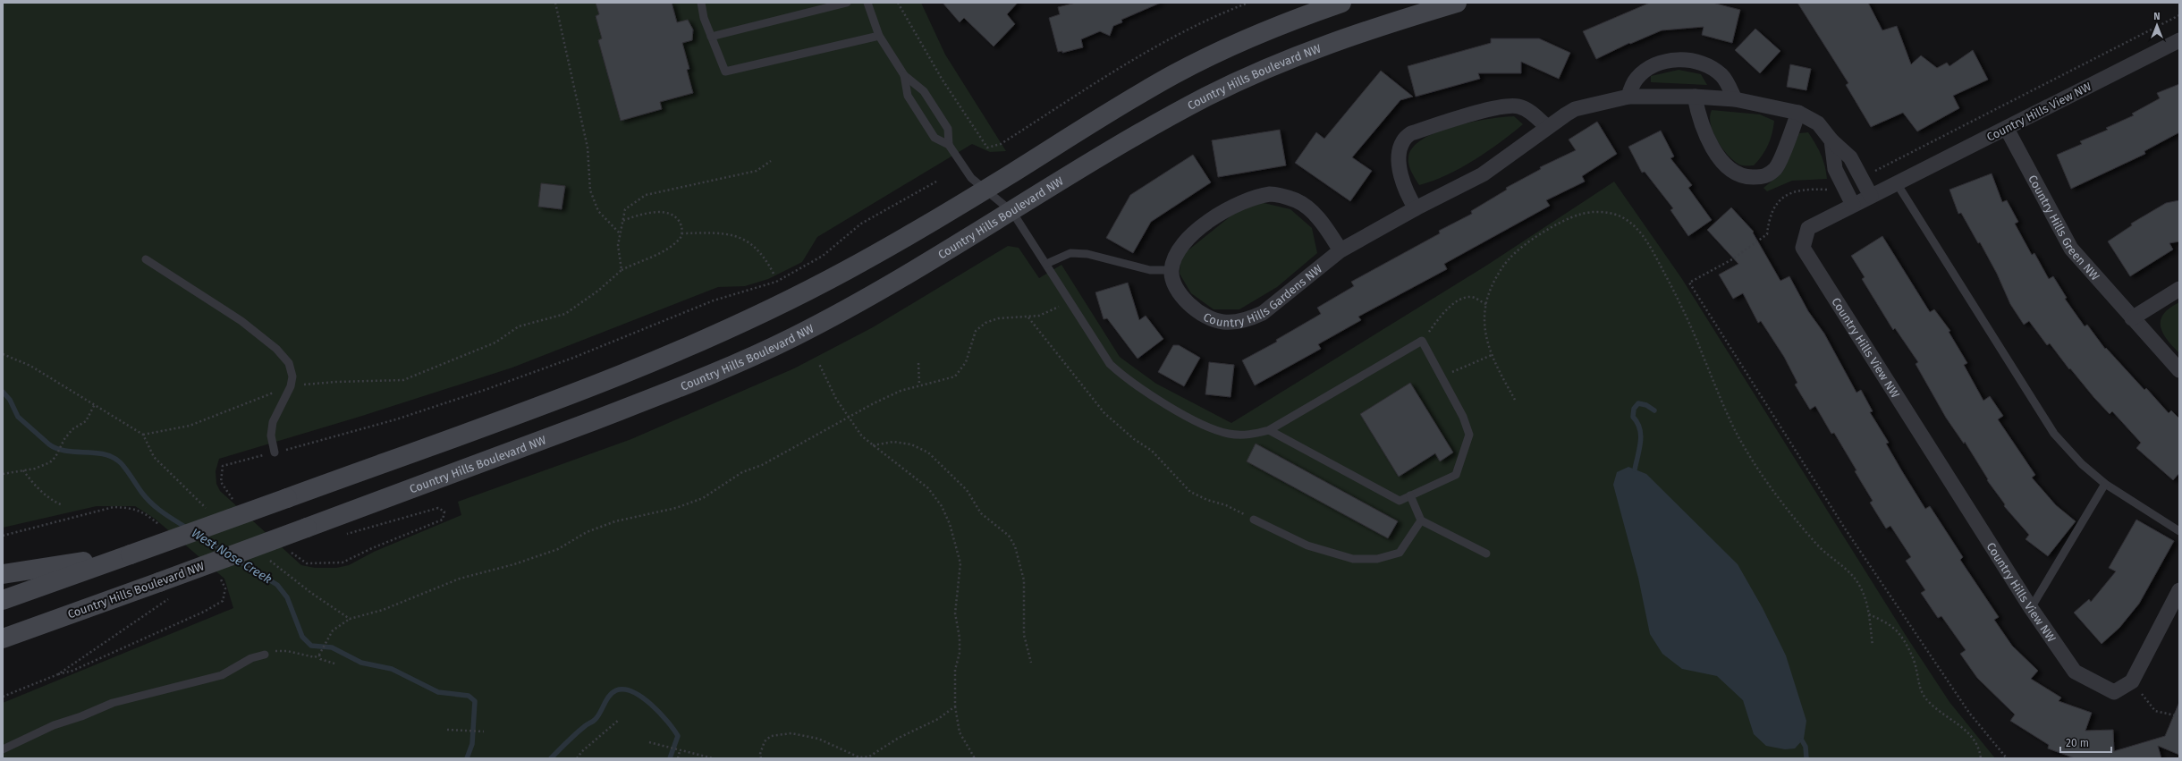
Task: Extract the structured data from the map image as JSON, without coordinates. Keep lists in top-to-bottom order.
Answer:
{
  "streets": {
    "main road": ["Country Hills Boulevard NW"],
    "street": ["Country Hills View NW", "Country Hills Green NW", "Country Hills Gardens NW"]
  },
  "crossings": [
    ["Country Hills View NW", "Country Hills Green NW"],
    ["Country Hills View NW", "Country Hills Gardens NW"]
  ],
  "water": ["West Nose Creek"],
  "scale_bar": "20 m",
  "north": "top"
}
